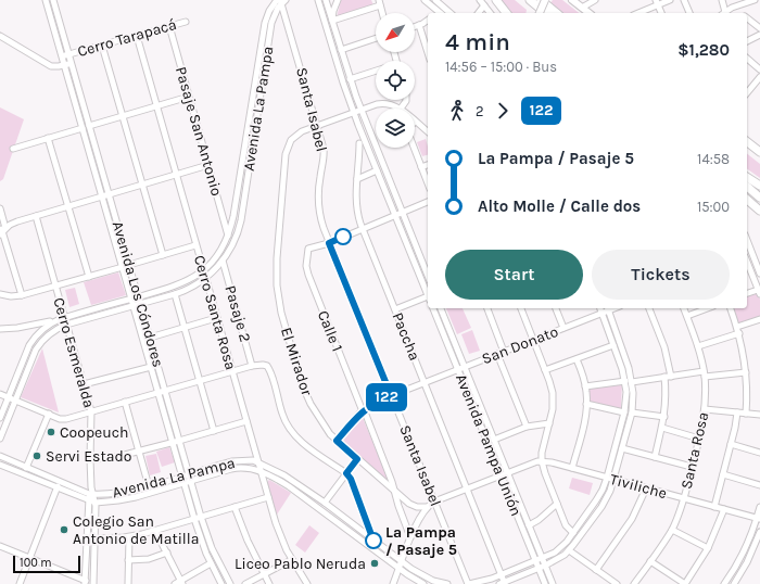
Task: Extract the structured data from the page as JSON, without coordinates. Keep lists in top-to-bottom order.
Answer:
{
  "streets": {
    "street": [
      "Cerro Tarapacá",
      "Avenida La Pampa",
      "Santa Isabel",
      "Pasaje San Antonio",
      "Avenida Los Cóndores",
      "Cerro Santa Rosa",
      "Pasaje 2",
      "Calle 1",
      "Paccha",
      "San Donato",
      "Cerro Esmeralda",
      "El Mirador",
      "Avenida Pampa Unión",
      "Santa Rosa",
      "Tiviliche"
    ]
  },
  "crossings": [
    ["Cerro Tarapacá", "Pasaje San Antonio"],
    ["Cerro Tarapacá", "Avenida Los Cóndores"],
    ["Cerro Tarapacá", "Cerro Santa Rosa"],
    ["Avenida La Pampa", "Santa Isabel"],
    ["Avenida La Pampa", "Pasaje San Antonio"],
    ["Avenida La Pampa", "Avenida Los Cóndores"],
    ["Avenida La Pampa", "Cerro Santa Rosa"],
    ["Avenida La Pampa", "Pasaje 2"],
    ["Avenida La Pampa", "Cerro Esmeralda"],
    ["Santa Isabel", "Calle 1"],
    ["Santa Isabel", "San Donato"],
    ["Santa Isabel", "El Mirador"],
    ["Calle 1", "San Donato"],
    ["Calle 1", "El Mirador"],
    ["Paccha", "San Donato"],
    ["San Donato", "El Mirador"],
    ["San Donato", "Avenida Pampa Unión"],
    ["Santa Rosa", "Tiviliche"]
  ],
  "places": [
    "Coopeuch",
    "Servi Estado",
    "Colegio San Antonio de Matilla",
    "La Pampa / Pasaje 5",
    "Liceo Pablo Neruda"
  ],
  "lines": ["bus line 122"],
  "scale_bar": "100 m",
  "north": "bottom left",
  "page": {
    "on_map": "122",
    "heading": ["4 min", "14:56 – 15:00 · Bus", "$1,280"],
    "legs": ["2", "122"],
    "list": [
      {
        "name": "La Pampa / Pasaje 5",
        "value": "14:58"
      },
      {
        "name": "Alto Molle / Calle dos",
        "value": "15:00"
      }
    ],
    "buttons": ["Start", "Tickets"],
    "scale": "100 m"
  }
}
